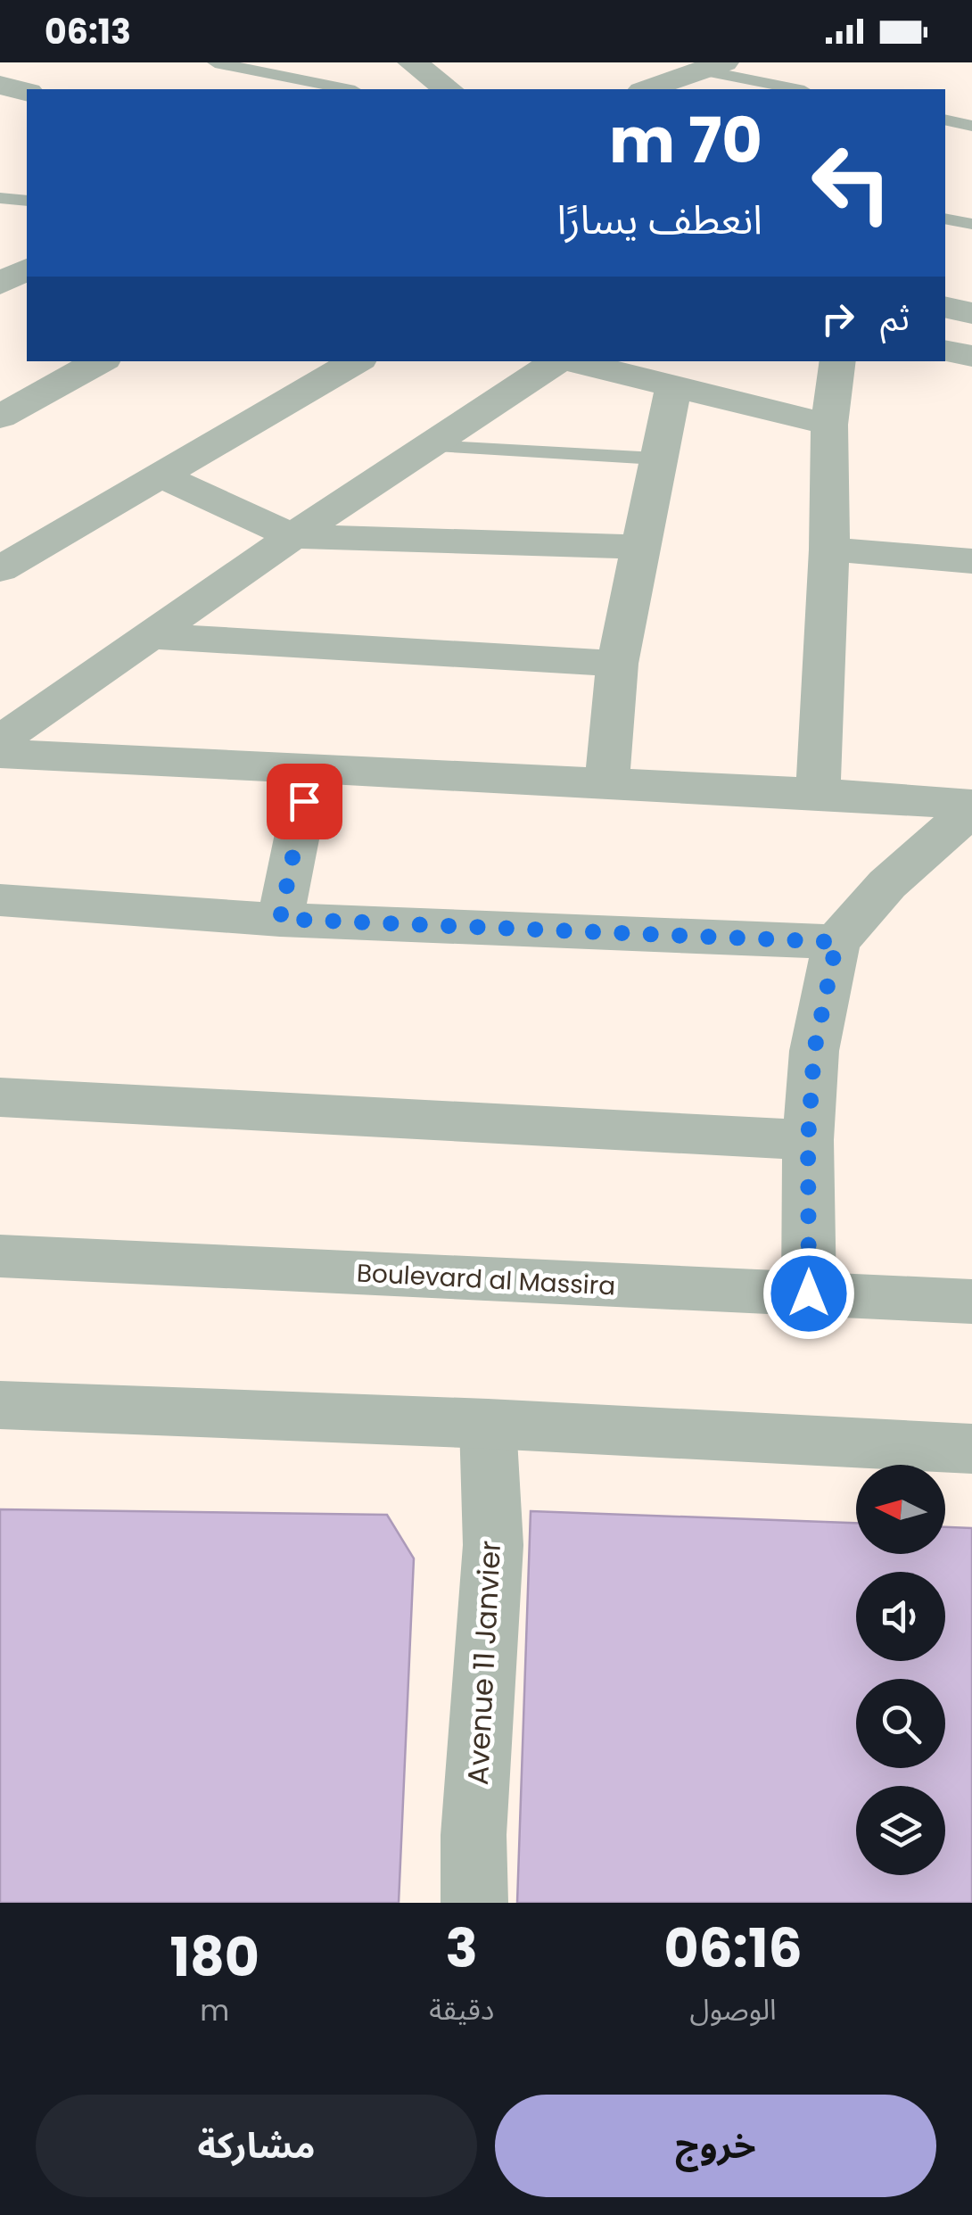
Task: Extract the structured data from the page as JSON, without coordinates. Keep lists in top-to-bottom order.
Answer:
{
  "streets": {
    "street": ["Boulevard al Massira", "Avenue 11 Janvier"]
  },
  "north": "left",
  "page": {
    "status": "06:13",
    "turn": ["70 m", "انعطف يسارًا"],
    "then": "ثم",
    "eta": [
      "06:16",
      "الوصول",
      "3",
      "دقيقة",
      "180",
      "m"
    ],
    "buttons": ["خروج", "مشاركة"]
  }
}
